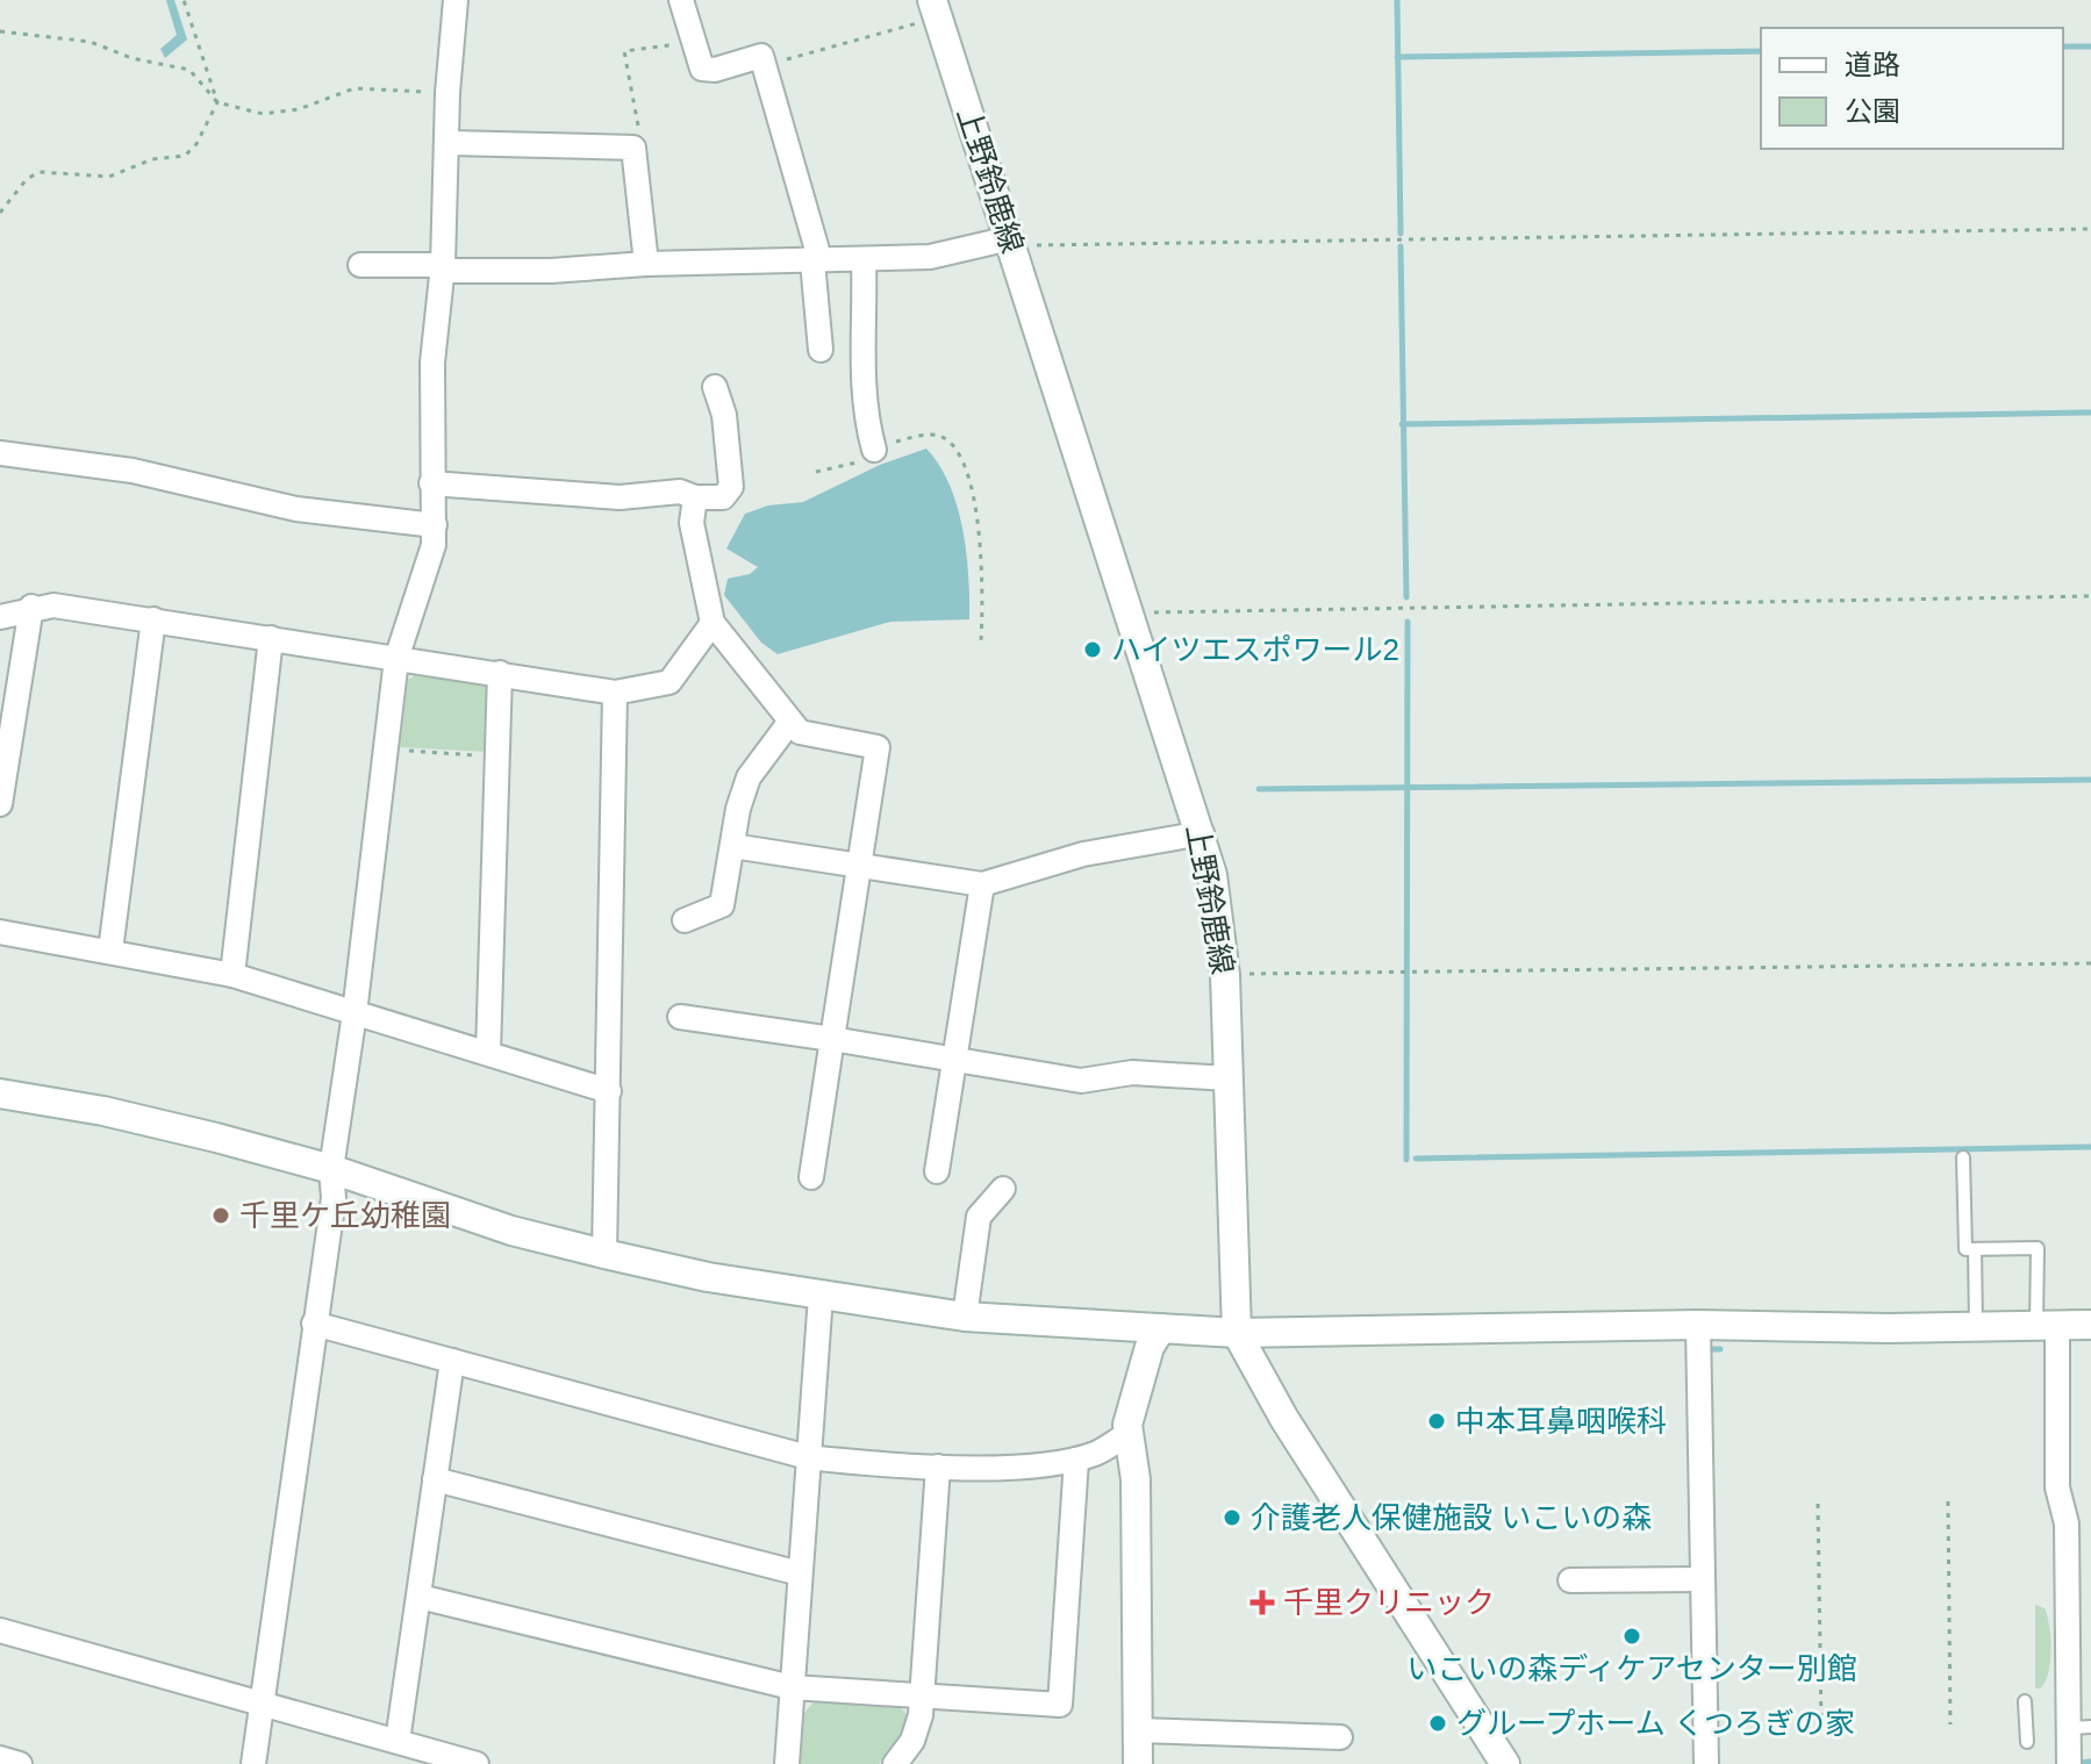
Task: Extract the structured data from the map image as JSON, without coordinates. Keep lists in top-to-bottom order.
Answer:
{
  "streets": {
    "street": ["上野鈴鹿線"]
  },
  "places": {
    "other": [
      "ハイツエスポワール2",
      "千里ケ丘幼稚園",
      "中本耳鼻咽喉科",
      "介護老人保健施設 いこいの森",
      "いこいの森ディケアセンター別館",
      "グループホーム くつろぎの家"
    ],
    "health": ["千里クリニック"]
  },
  "legend": ["道路", "公園"]
}
